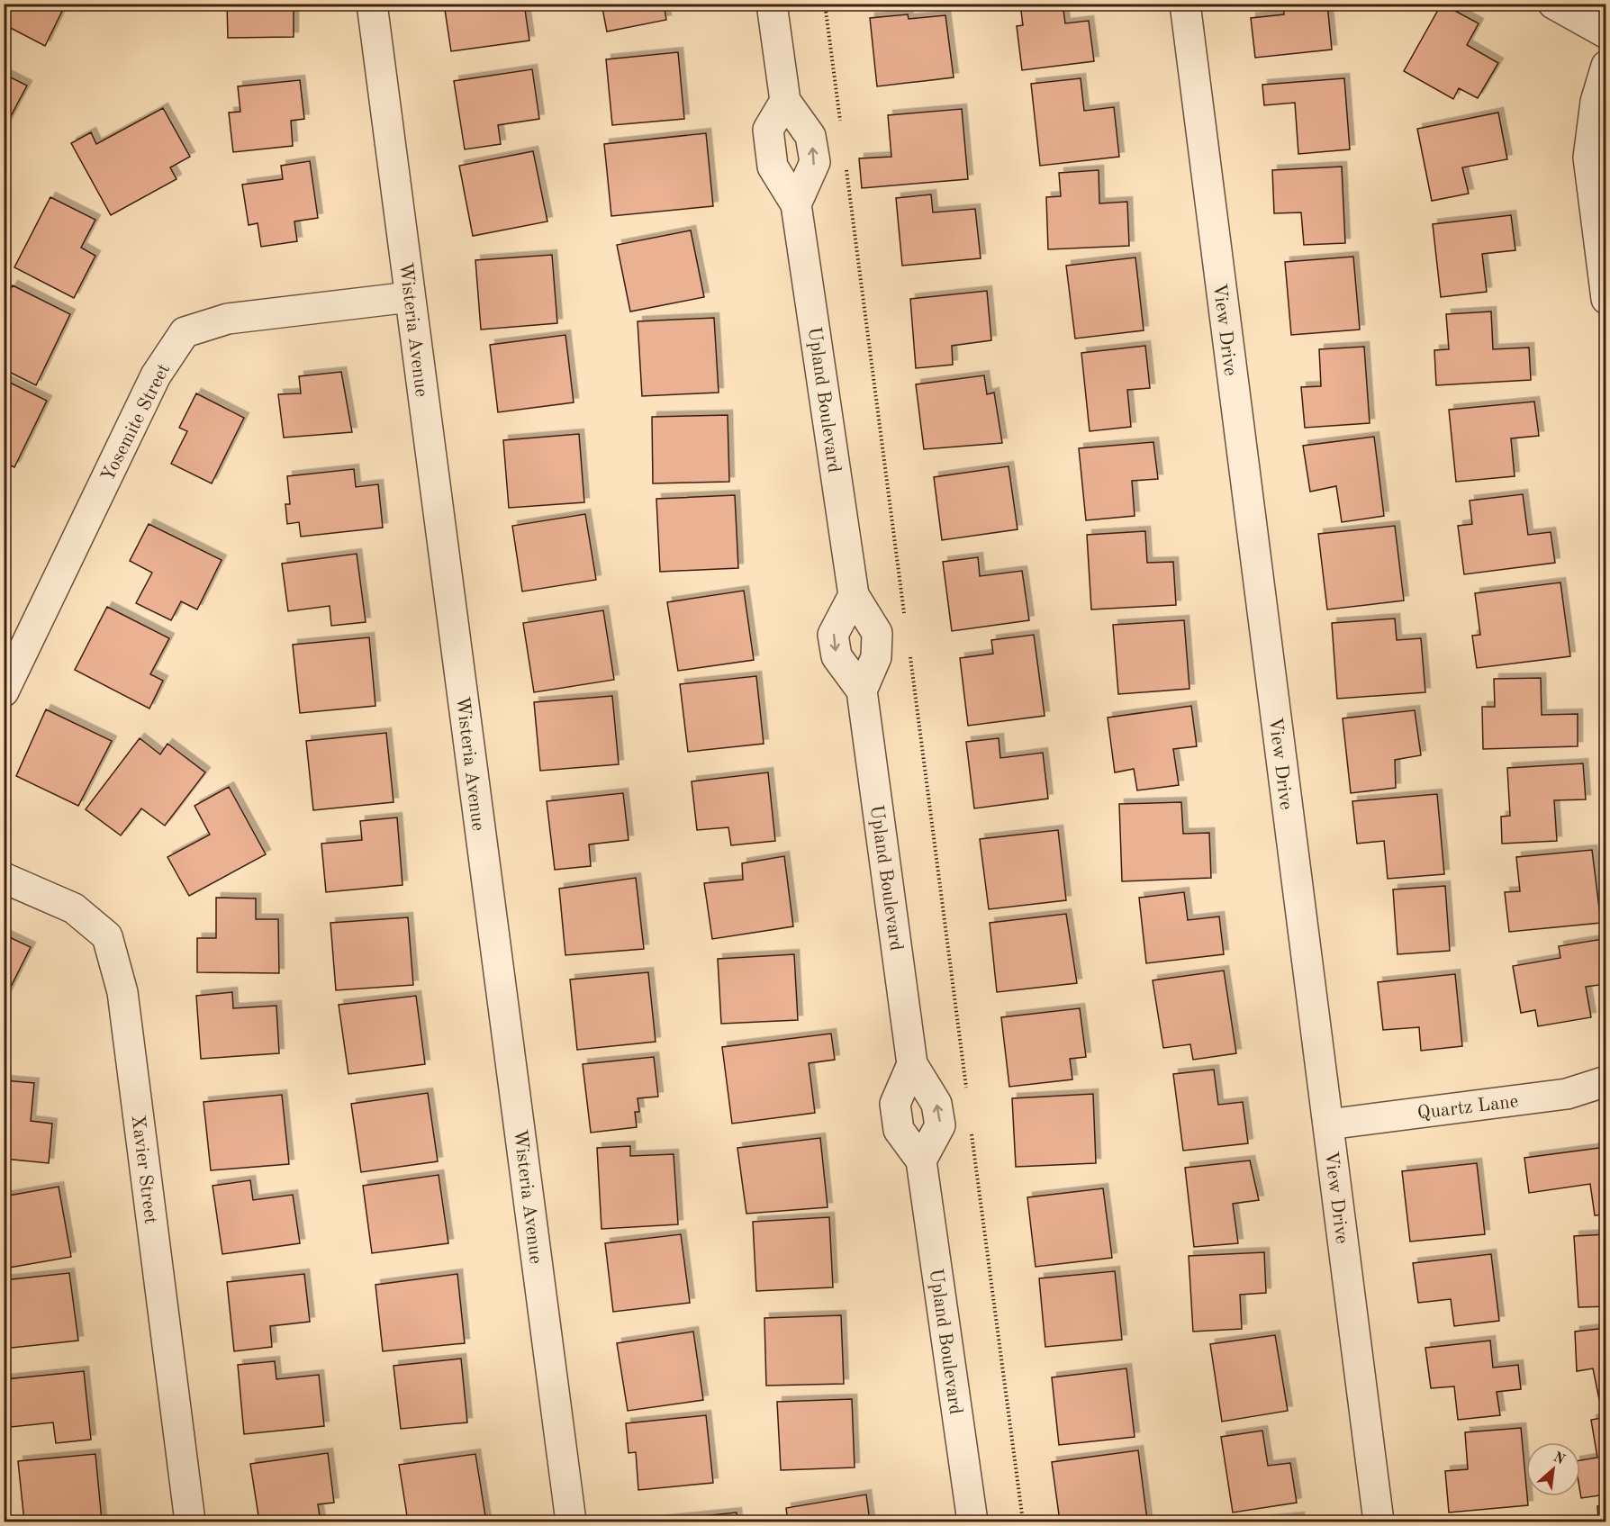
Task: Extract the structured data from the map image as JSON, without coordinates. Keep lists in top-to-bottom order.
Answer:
{
  "streets": {
    "street": [
      "Wisteria Avenue",
      "View Drive",
      "Upland Boulevard",
      "Yosemite Street",
      "Quartz Lane",
      "Xavier Street"
    ]
  },
  "crossings": [
    ["Wisteria Avenue", "Yosemite Street"],
    ["View Drive", "Quartz Lane"]
  ],
  "north": "top right"
}
